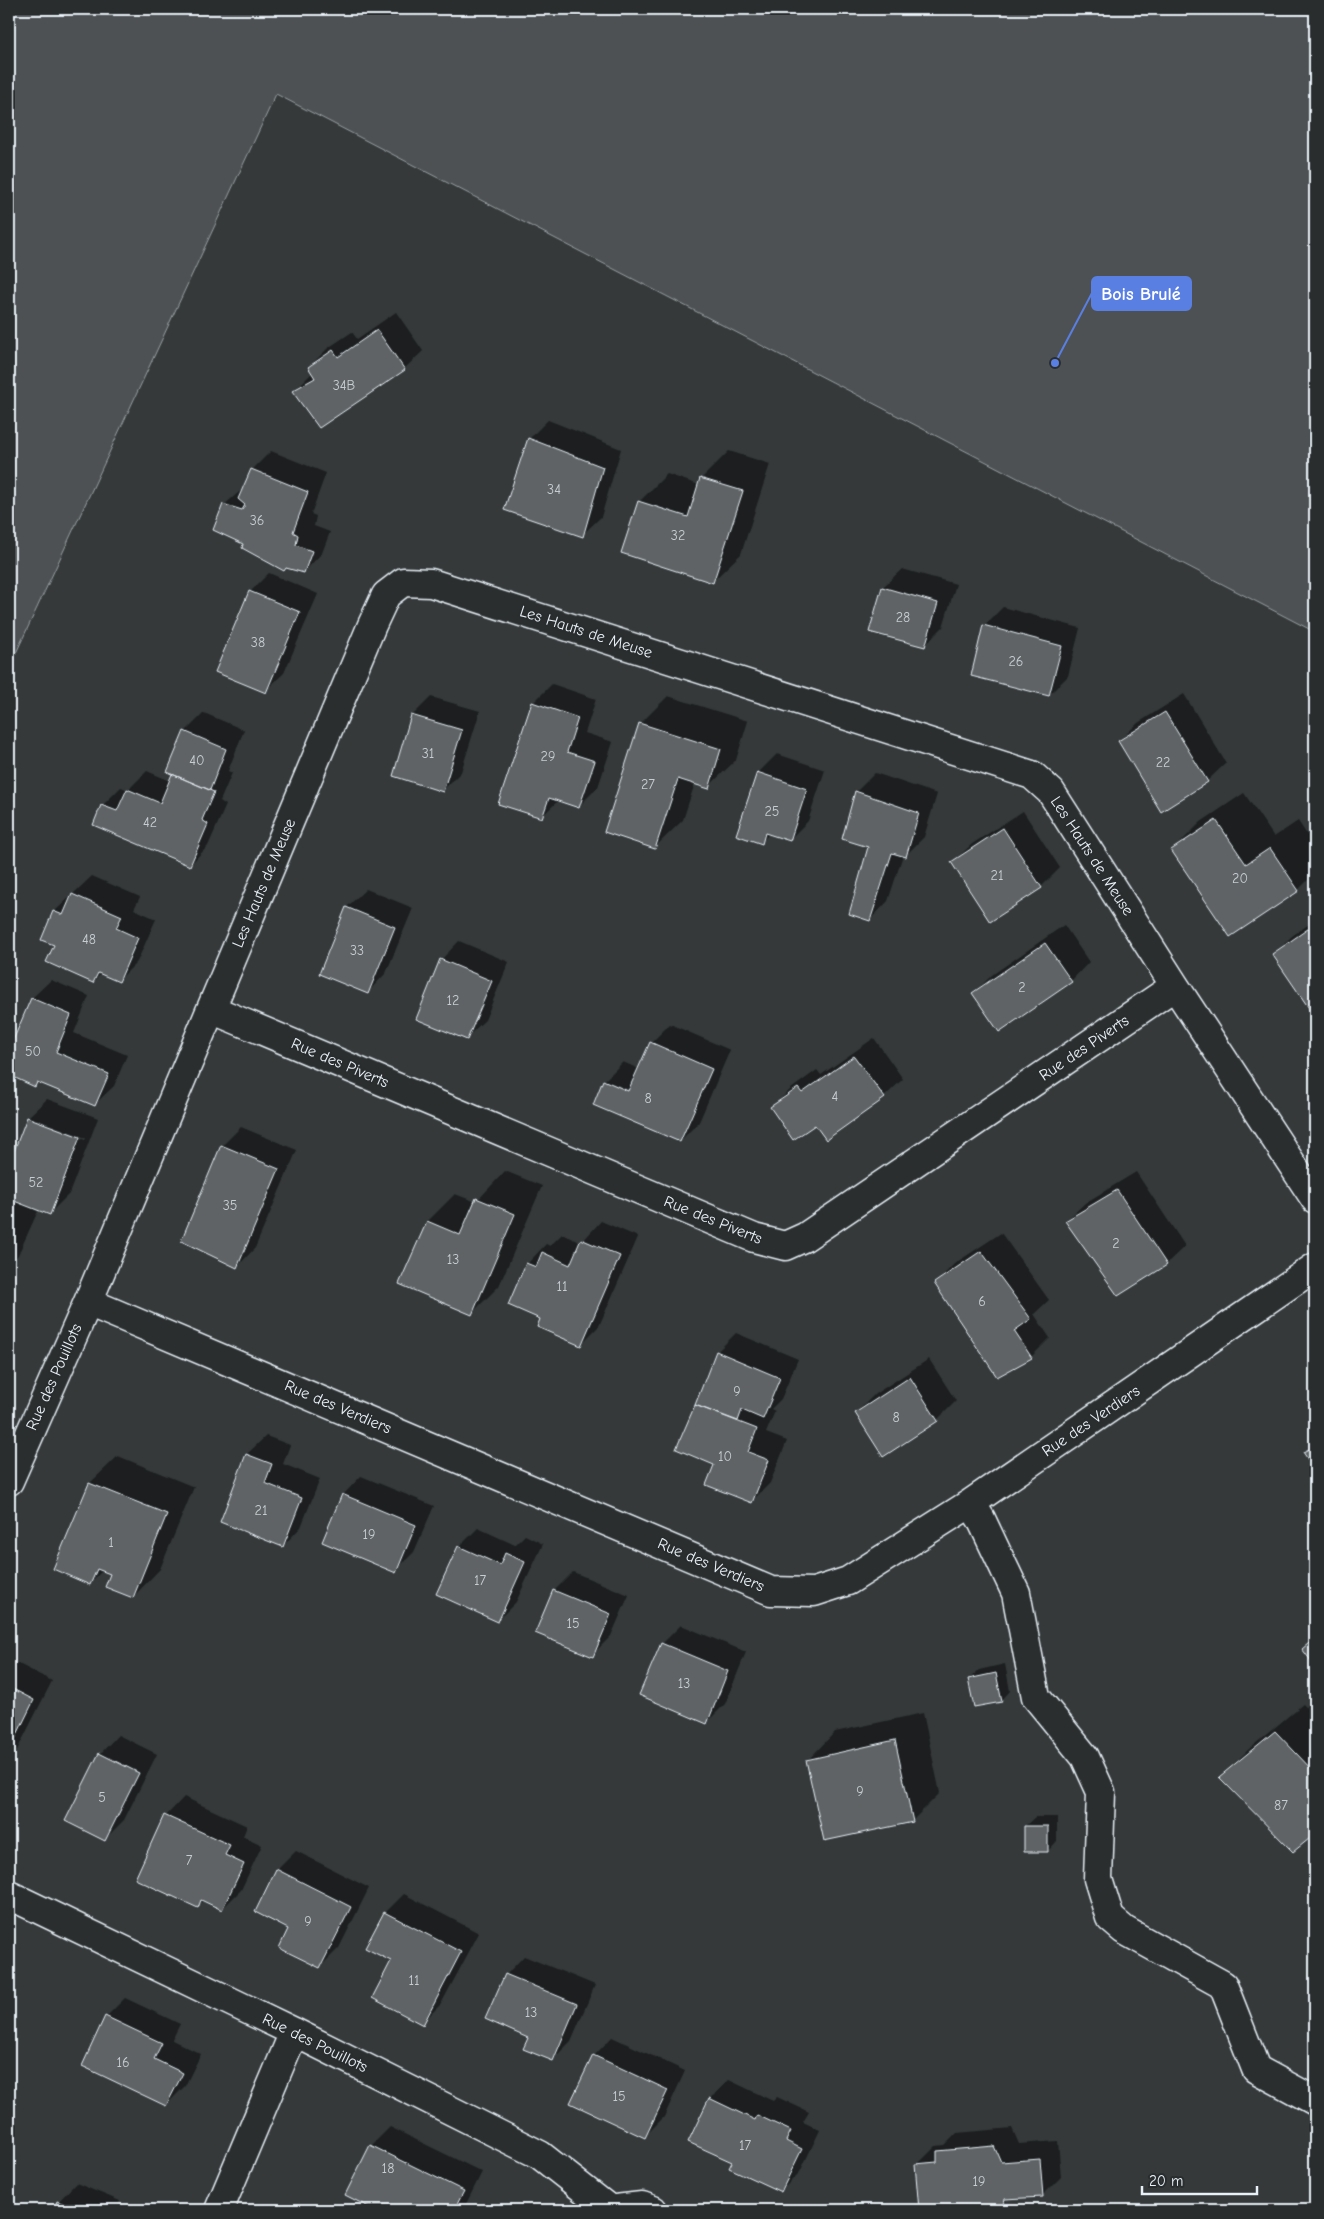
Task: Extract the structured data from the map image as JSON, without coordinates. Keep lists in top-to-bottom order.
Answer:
{
  "streets": {
    "street": [
      "Les Hauts de Meuse",
      "Rue des Piverts",
      "Rue des Pouillots",
      "Rue des Verdiers"
    ]
  },
  "crossings": [
    ["Les Hauts de Meuse", "Rue des Piverts"],
    ["Les Hauts de Meuse", "Rue des Pouillots"],
    ["Les Hauts de Meuse", "Rue des Verdiers"],
    ["Rue des Pouillots", "Rue des Verdiers"]
  ],
  "places": ["Bois Brulé"],
  "house_numbers": [
    "34B",
    "34",
    "36",
    "32",
    "28",
    "38",
    "26",
    "31",
    "29",
    "40",
    "22",
    "27",
    "25",
    "42",
    "21",
    "20",
    "48",
    "33",
    "2",
    "12",
    "50",
    "4",
    "8",
    "52",
    "35",
    "2",
    "13",
    "11",
    "6",
    "9",
    "8",
    "10",
    "21",
    "19",
    "1",
    "17",
    "15",
    "13",
    "9",
    "5",
    "87",
    "7",
    "9",
    "11",
    "13",
    "16",
    "15",
    "17",
    "18",
    "19"
  ],
  "scale_bar": "20 m"
}
